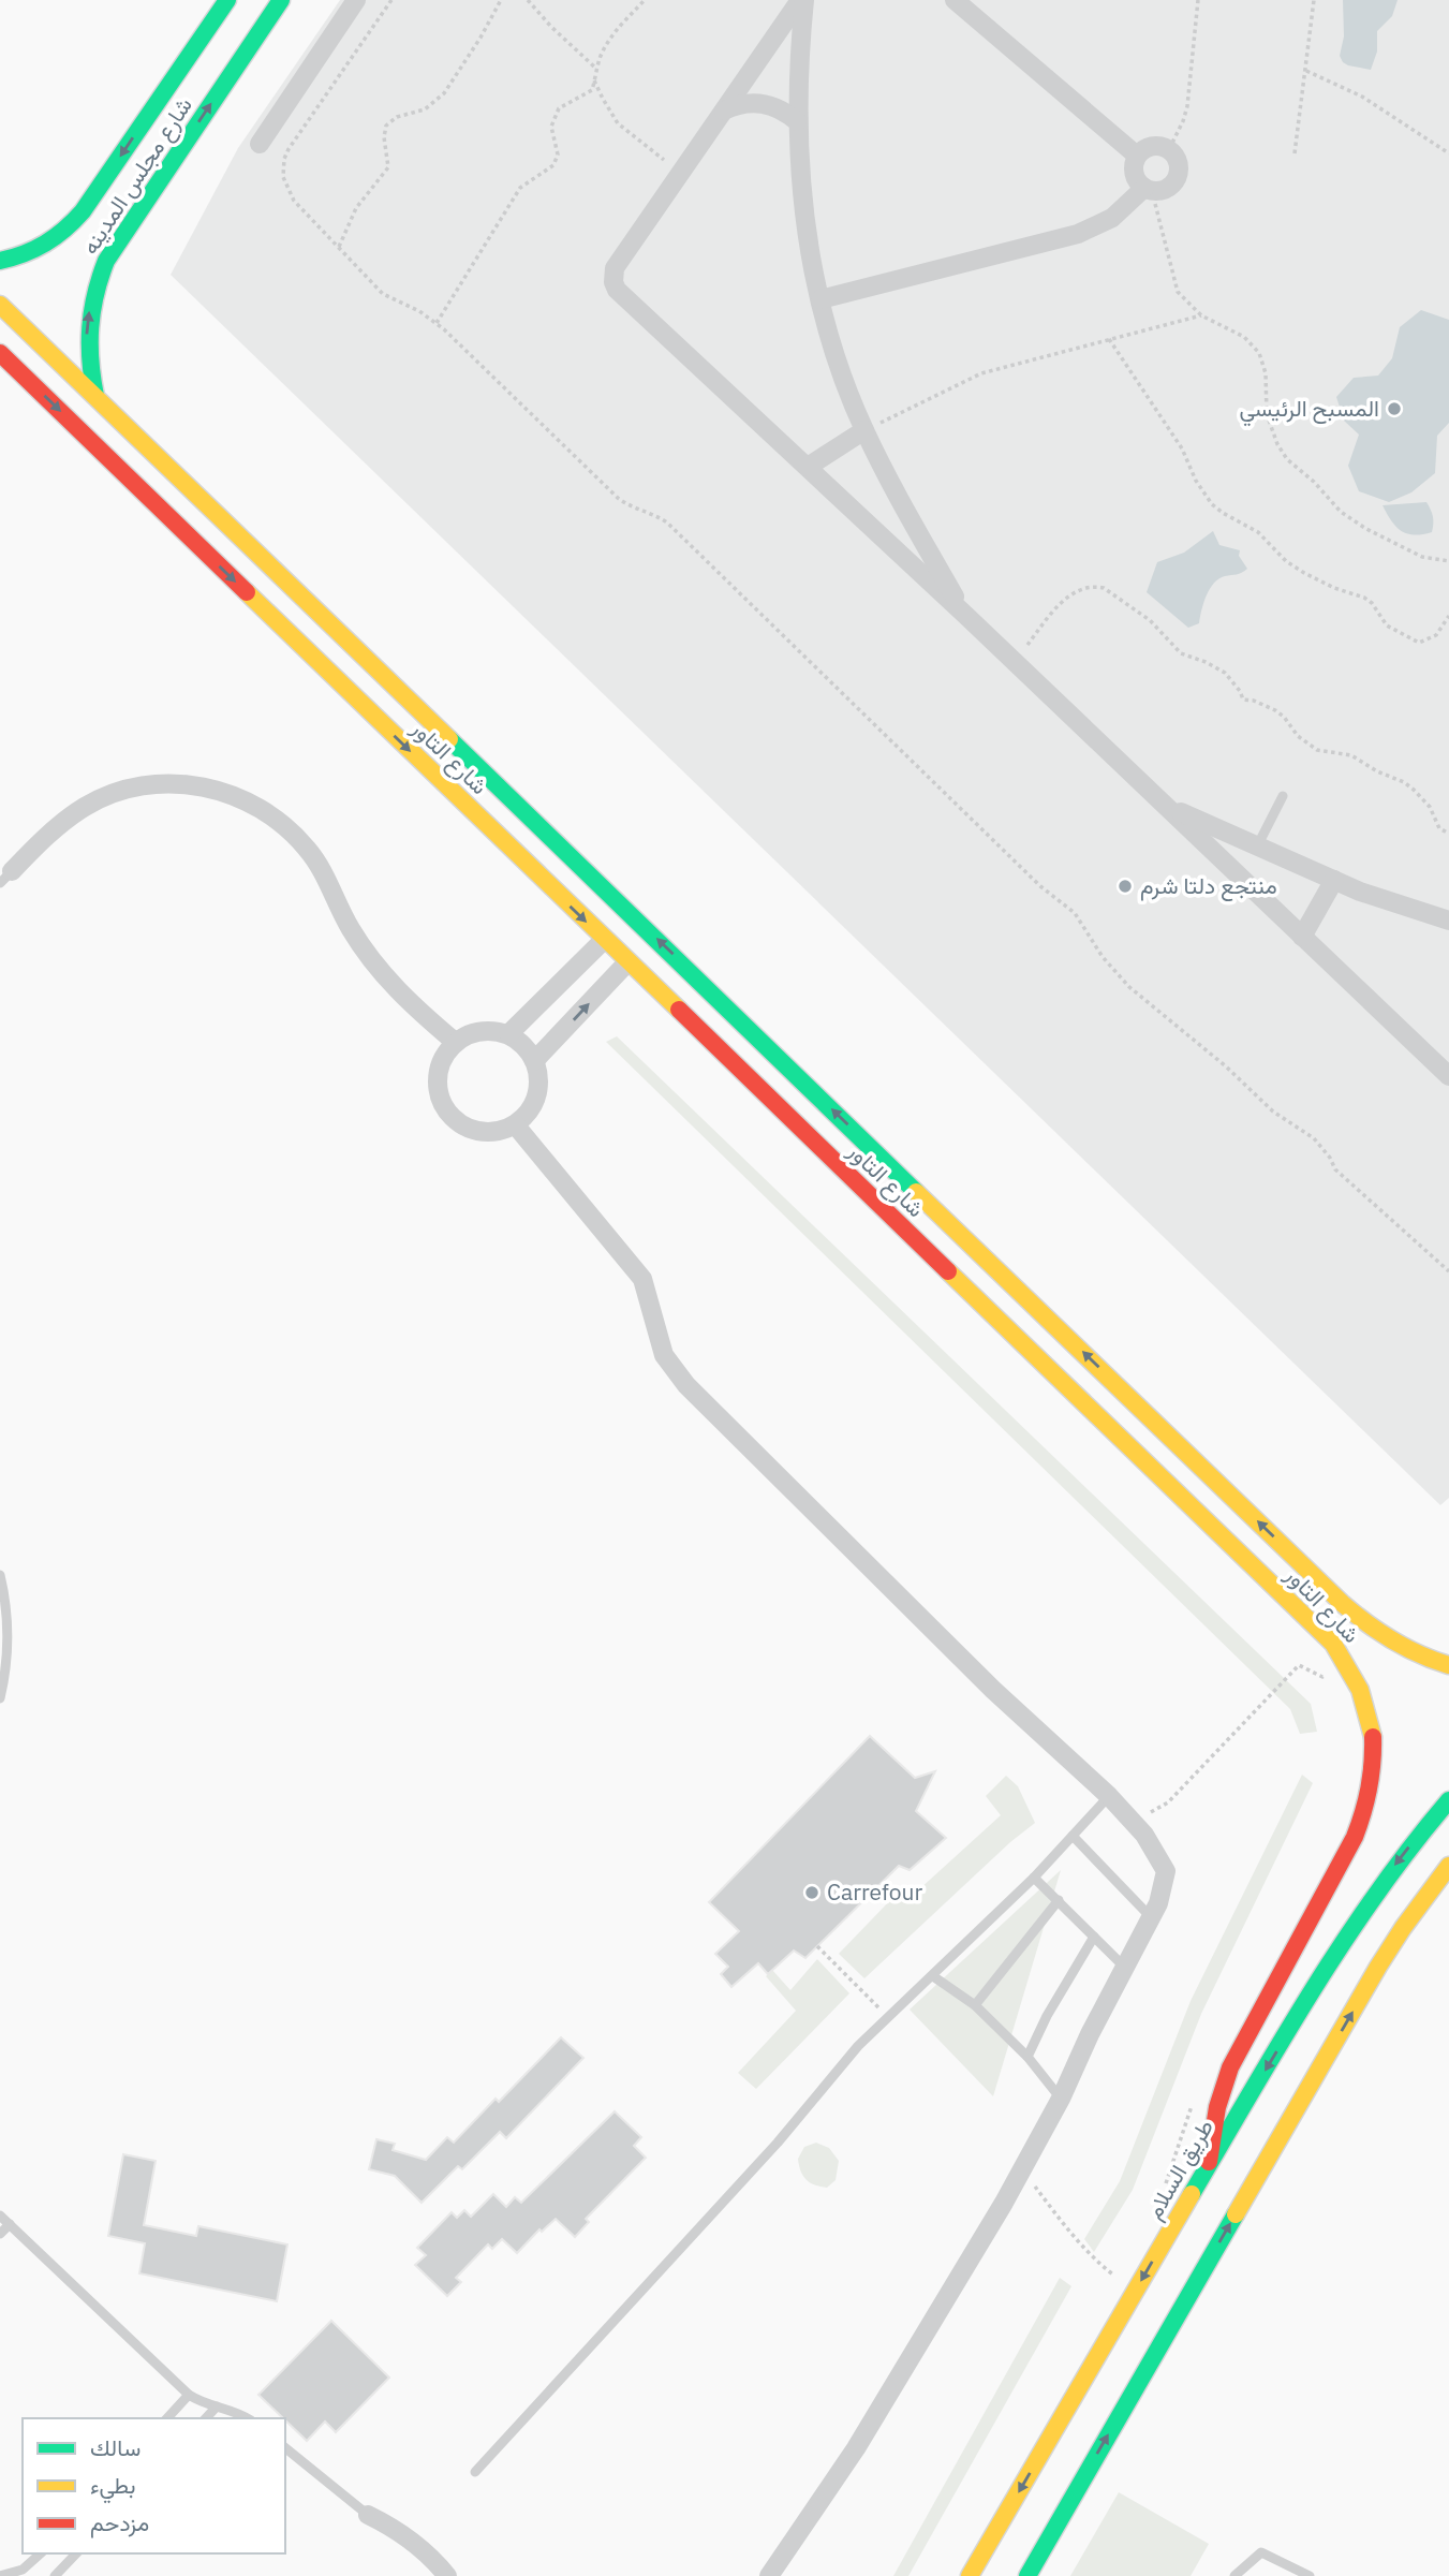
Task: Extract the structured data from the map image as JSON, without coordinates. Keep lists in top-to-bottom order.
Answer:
{
  "streets": {
    "main road": ["شارع مجلس المدينه", "شارع التاور", "طريق السلام"]
  },
  "crossings": [
    ["شارع مجلس المدينه", "شارع التاور"],
    ["شارع التاور", "طريق السلام"]
  ],
  "places": ["المسبح الرئيسي", "منتجع دلتا شرم", "Carrefour"],
  "legend": ["سالك", "بطيء", "مزدحم"]
}
